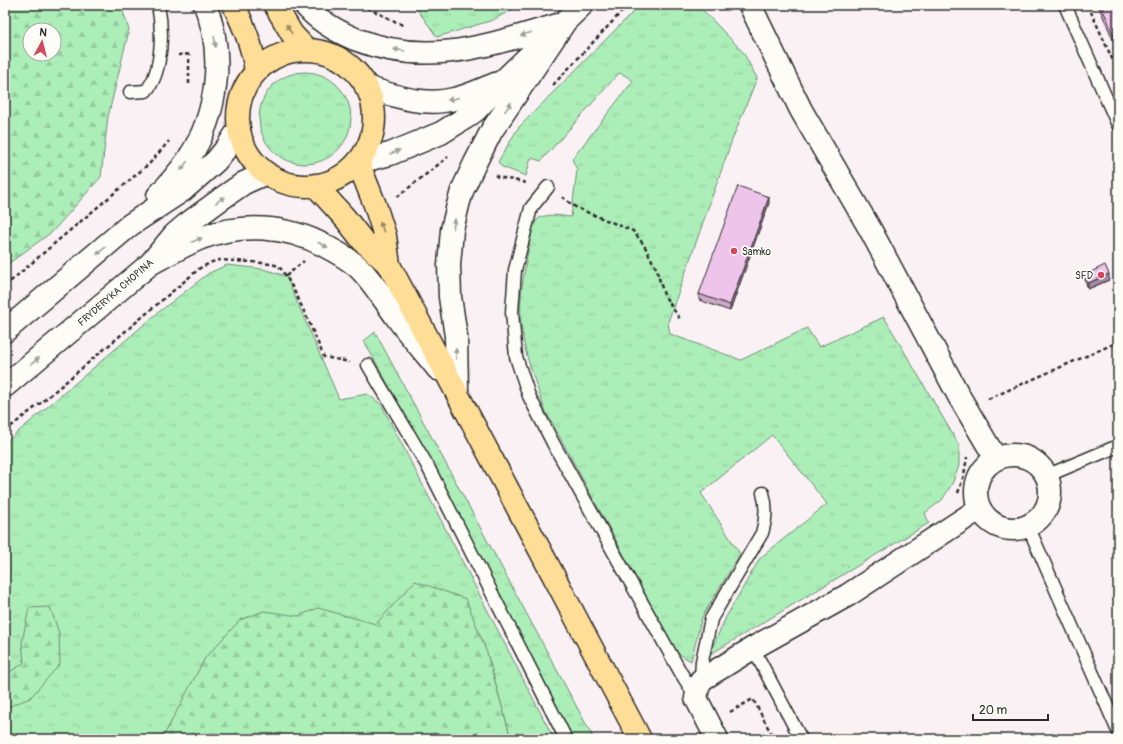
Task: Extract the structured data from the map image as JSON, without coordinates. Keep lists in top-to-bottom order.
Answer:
{
  "streets": {
    "street": ["FRYDERYKA CHOPINA"]
  },
  "places": ["Samko", "SFD"],
  "scale_bar": "20 m",
  "north": "top"
}
